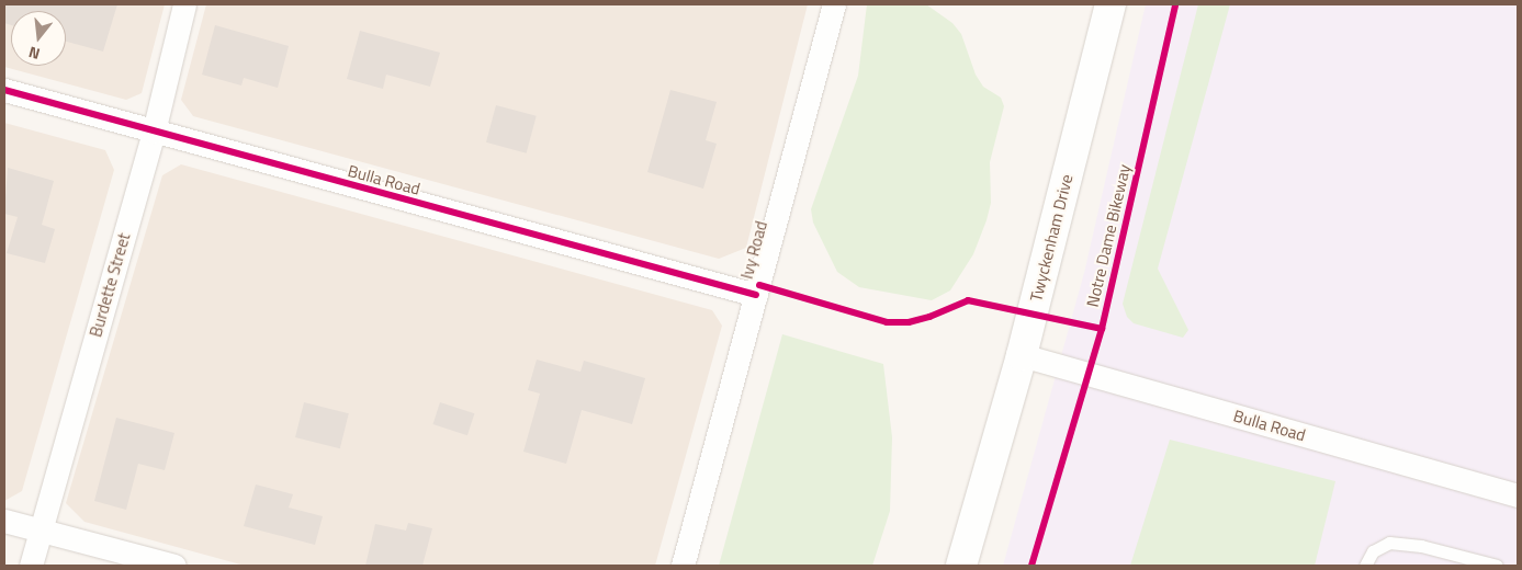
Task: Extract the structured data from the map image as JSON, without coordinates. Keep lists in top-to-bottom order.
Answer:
{
  "streets": {
    "street": [
      "Bulla Road",
      "Twyckenham Drive",
      "Ivy Road",
      "Burdette Street"
    ],
    "cycle path": ["Notre Dame Bikeway"]
  },
  "crossings": [
    ["Bulla Road", "Twyckenham Drive"],
    ["Bulla Road", "Ivy Road"],
    ["Bulla Road", "Burdette Street"]
  ],
  "north": "bottom"
}
